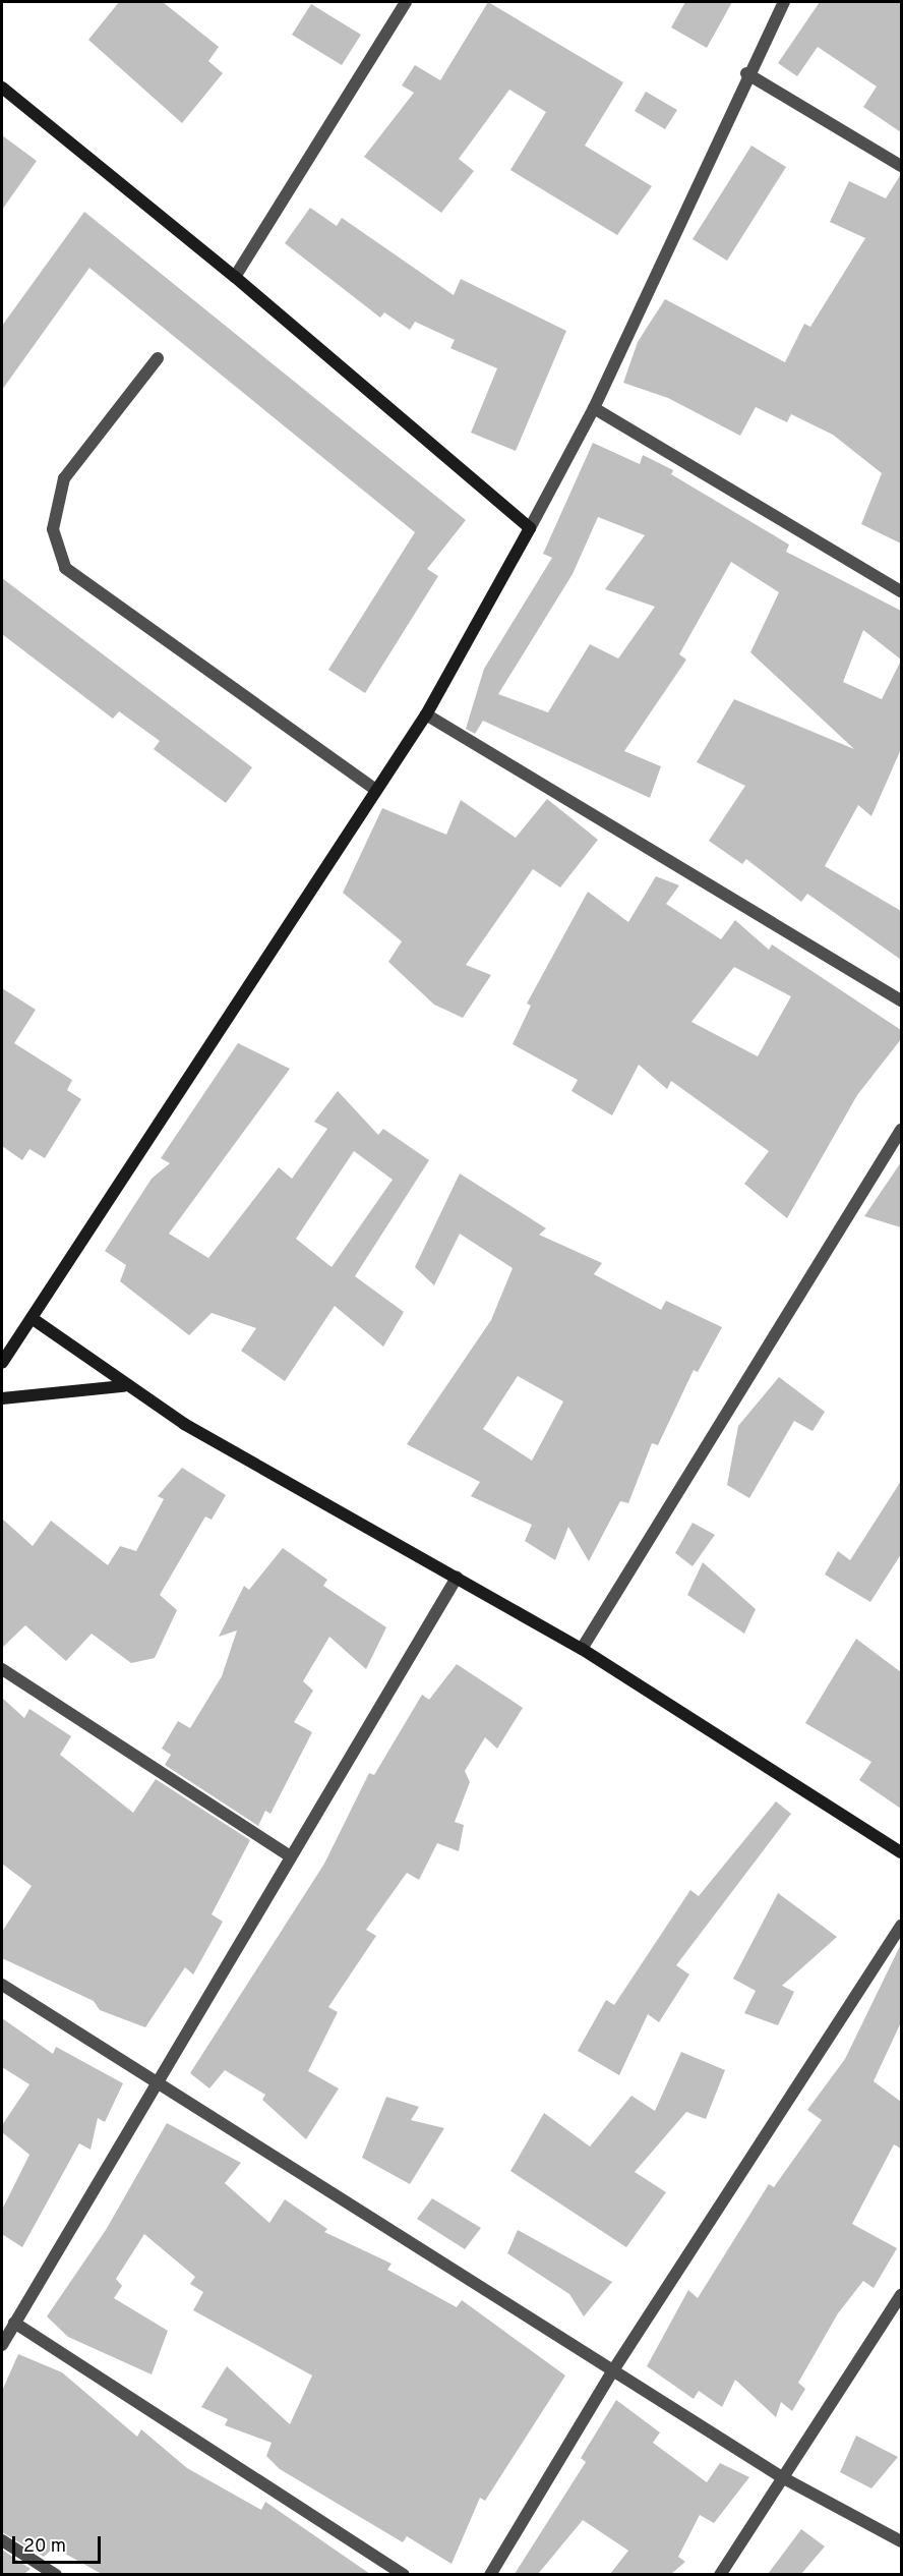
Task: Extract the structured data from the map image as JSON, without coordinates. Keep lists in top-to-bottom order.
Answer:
{
  "scale_bar": "20 m"
}
